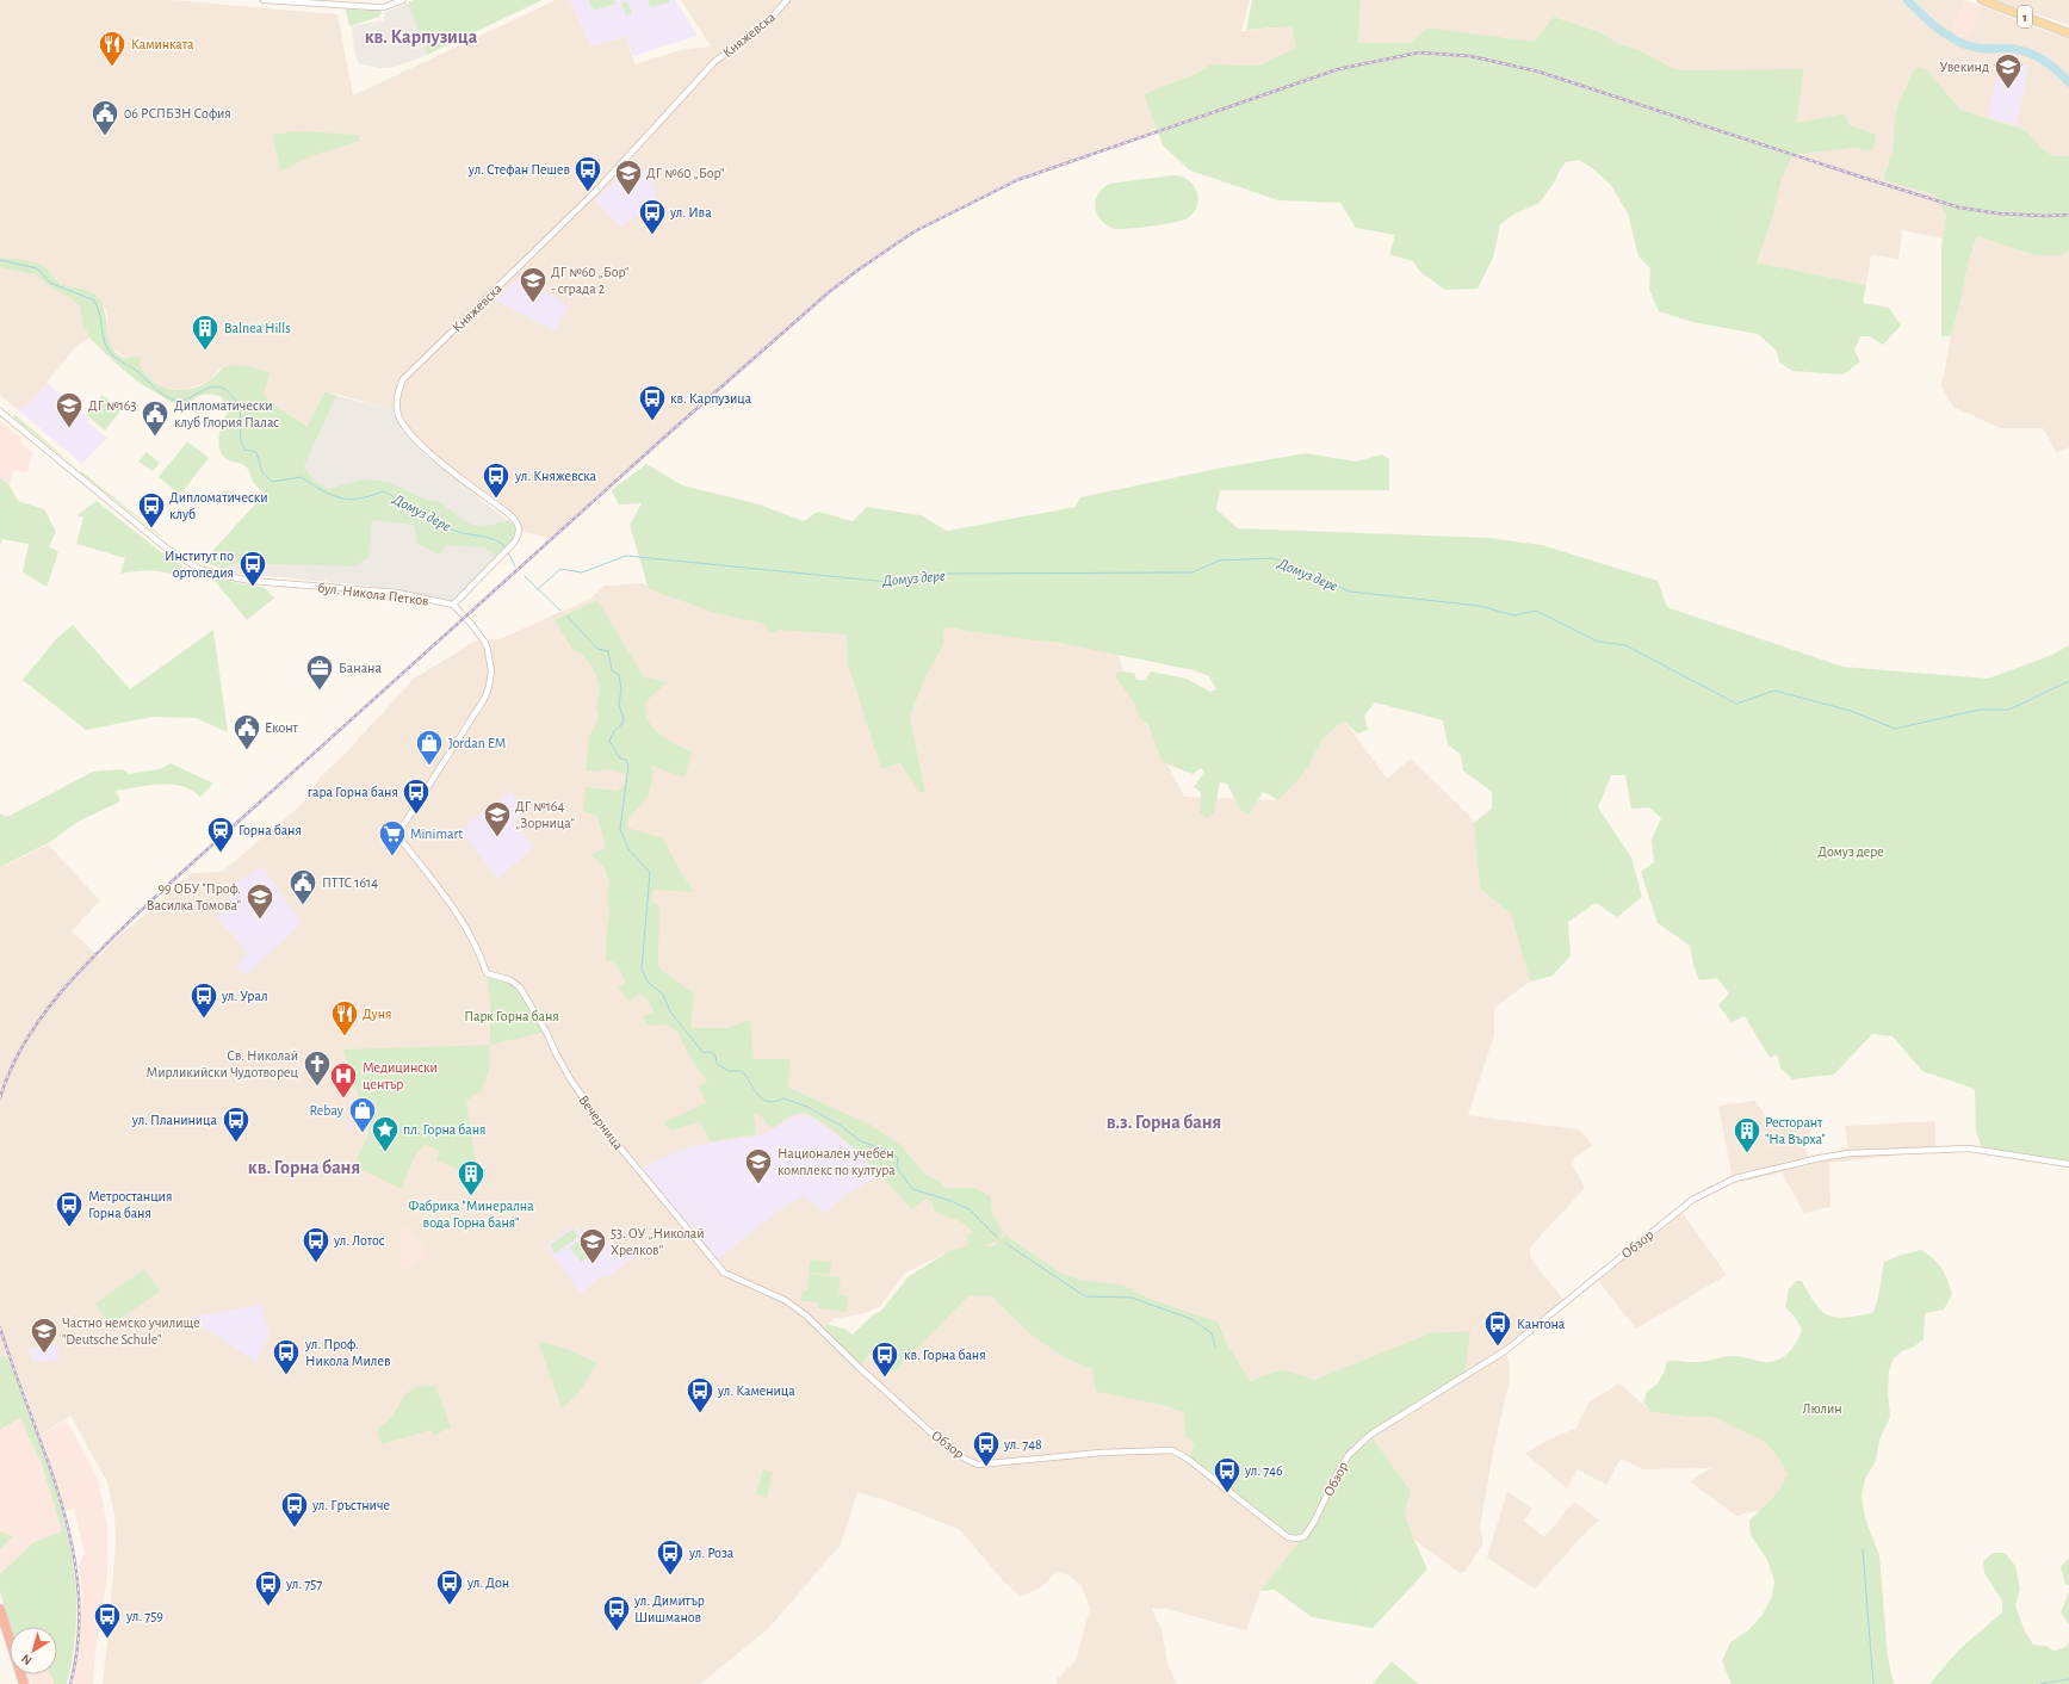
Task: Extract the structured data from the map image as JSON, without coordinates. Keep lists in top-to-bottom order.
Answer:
{
  "streets": {
    "main road": ["1"],
    "street": [
      "Княжевска",
      "бул. Никола Петков",
      "Вечерница",
      "Обзор"
    ]
  },
  "crossings": [
    ["Княжевска", "бул. Никола Петков"],
    ["Княжевска", "Вечерница"],
    ["бул. Никола Петков", "Вечерница"],
    ["Вечерница", "Обзор"]
  ],
  "districts": ["кв. Карпузица", "в.з. Горна баня", "кв. Горна баня"],
  "water": ["Домуз дере"],
  "parks": ["Домуз дере", "Парк Горна баня", "Люлин"],
  "places": {
    "restaurant": ["Каминката", "Дуня"],
    "school or university": [
      "Увекинд",
      "ДГ №60 „Бор“",
      "ДГ №60 „Бор“ - сграда 2",
      "ДГ №163",
      "ДГ №164 „Зорница“",
      "99 ОБУ \"Проф. Василка Томова\"",
      "Национален учебен комплекс по култура",
      "53. ОУ „Николай Хрелков“",
      "Частно немско училище \"Deutsche Schule\""
    ],
    "public building": [
      "06 РСПБЗН София",
      "Дипломатически клуб Глория Палас",
      "Еконт",
      "ПТТС 1614"
    ],
    "bus stop": [
      "ул. Стефан Пешев",
      "ул. Ива",
      "кв. Карпузица",
      "ул. Княжевска",
      "Дипломатически клуб",
      "Институт по ортопедия",
      "гара Горна баня",
      "ул. Урал",
      "ул. Планиница",
      "Метростанция Горна баня",
      "ул. Лотос",
      "Кантона",
      "ул. Проф. Никола Милев",
      "кв. Горна баня",
      "ул. Каменица",
      "ул. 748",
      "ул. 746",
      "ул. Гръстниче",
      "ул. Роза",
      "ул. Дон",
      "ул. 757",
      "ул. Димитър Шишманов",
      "ул. 759"
    ],
    "building": ["Balnea Hills", "Ресторант \"На Върха\"", "Фабрика \"Минерална вода Горна баня\""],
    "office": ["Банана"],
    "shop": ["Jordan EM", "Rebay"],
    "station": ["Горна баня"],
    "supermarket": ["Minimart"],
    "church": ["Св. Николай Мирликийски Чудотворец"],
    "hospital": ["Медицински център"],
    "place": ["пл. Горна баня"]
  },
  "north": "bottom left"
}
